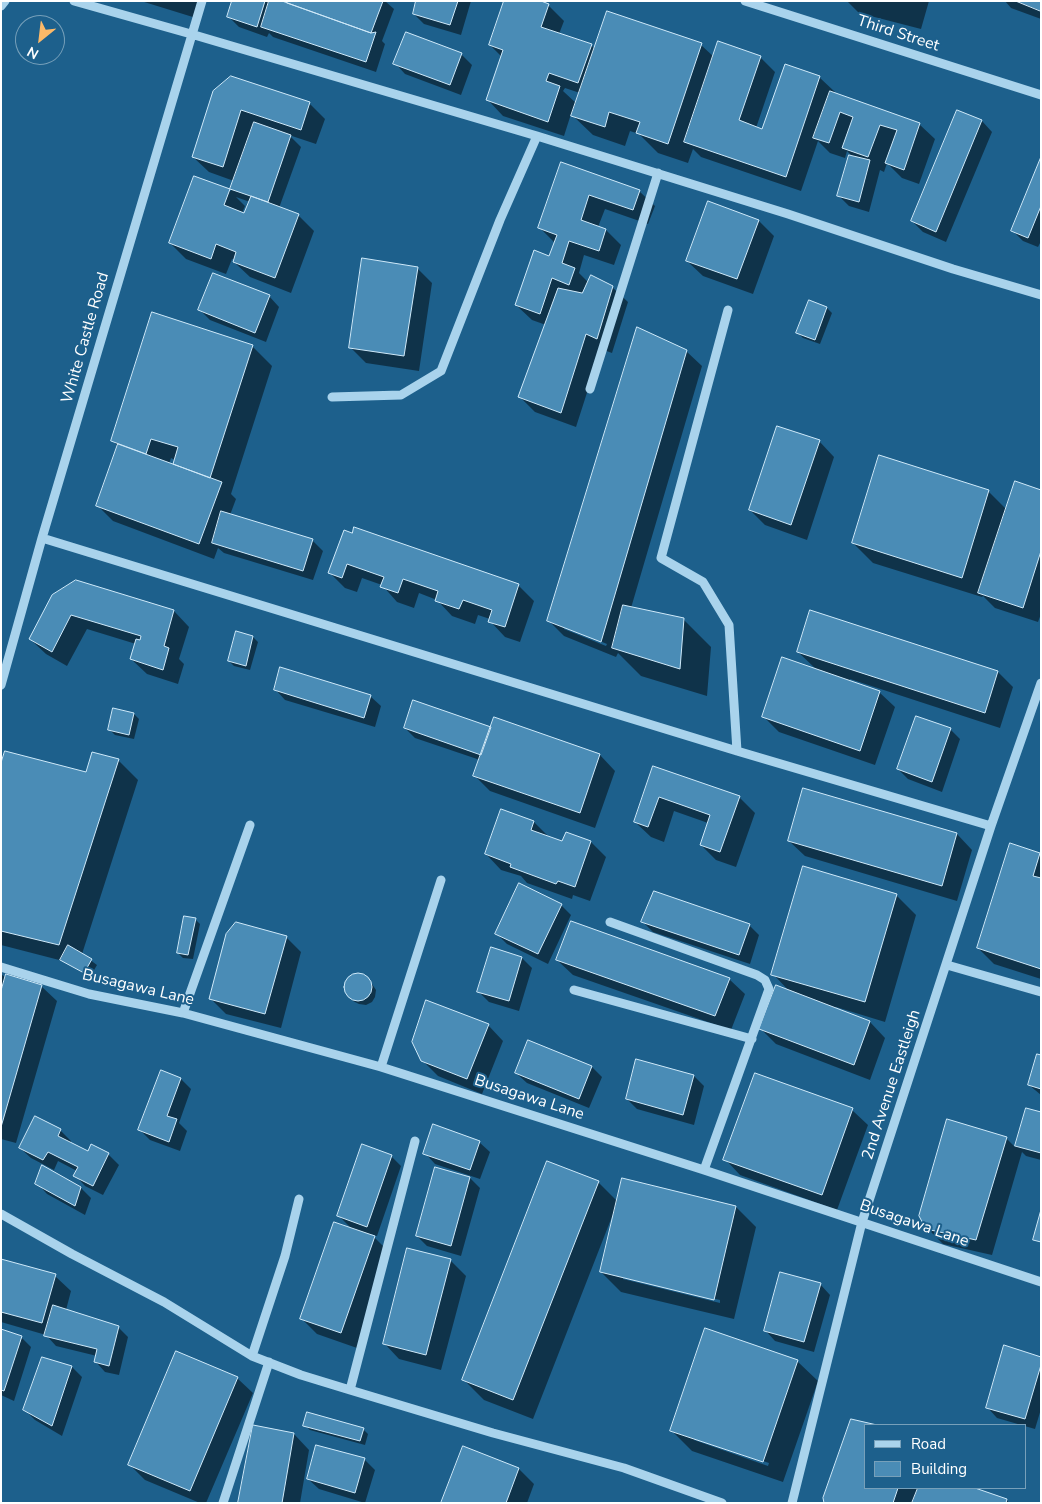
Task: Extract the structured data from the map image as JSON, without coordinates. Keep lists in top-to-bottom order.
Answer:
{
  "streets": {
    "street": [
      "Third Street",
      "White Castle Road",
      "Busagawa Lane",
      "2nd Avenue Eastleigh"
    ]
  },
  "crossings": [
    ["Busagawa Lane", "2nd Avenue Eastleigh"]
  ],
  "legend": ["Road", "Building"],
  "north": "bottom left"
}
